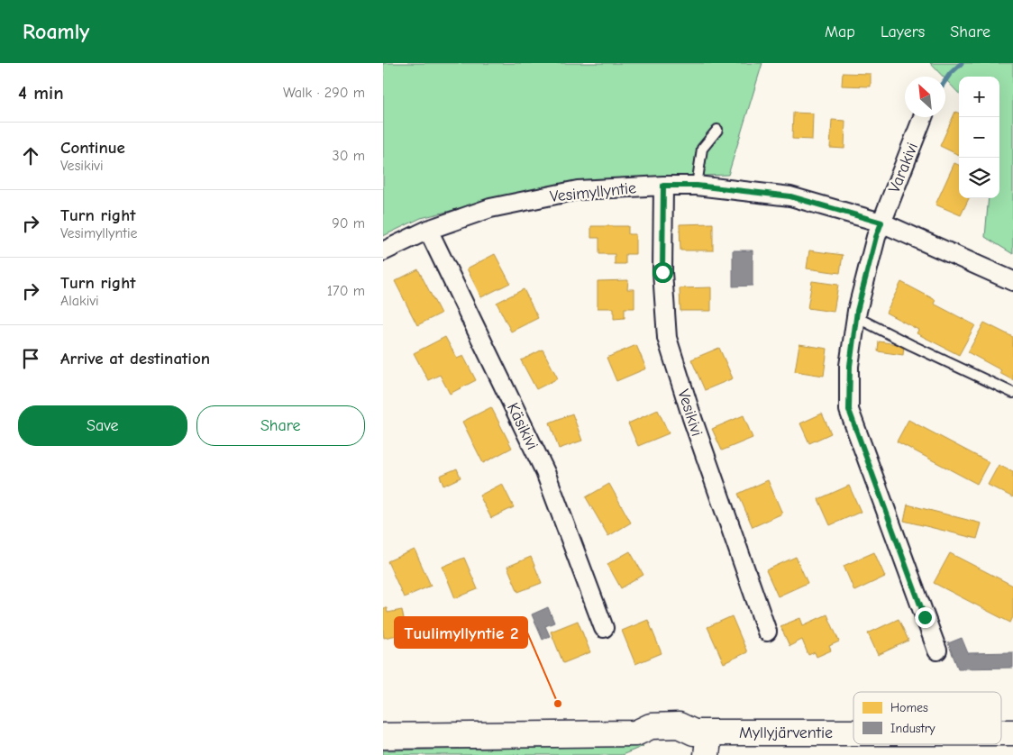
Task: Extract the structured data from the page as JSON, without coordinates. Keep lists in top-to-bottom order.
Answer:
{
  "streets": {
    "main road": ["Myllyjärventie"],
    "street": [
      "Varakivi",
      "Vesimyllyntie",
      "Vesikivi",
      "Käsikivi"
    ]
  },
  "crossings": [
    ["Varakivi", "Vesimyllyntie"],
    ["Vesimyllyntie", "Vesikivi"],
    ["Vesimyllyntie", "Käsikivi"]
  ],
  "places": ["Tuulimyllyntie 2"],
  "legend": ["Homes", "Industry"],
  "north": "top left",
  "page": {
    "header": "Roamly",
    "nav": ["Map", "Layers", "Share"],
    "heading": ["4 min", "Walk · 290 m"],
    "map_buttons": ["+", "−"],
    "list": [
      ["Continue", "Vesikivi", "30 m"],
      ["Turn right", "Vesimyllyntie", "90 m"],
      ["Turn right", "Alakivi", "170 m"],
      "Arrive at destination"
    ],
    "buttons": ["Save", "Share"]
  }
}
